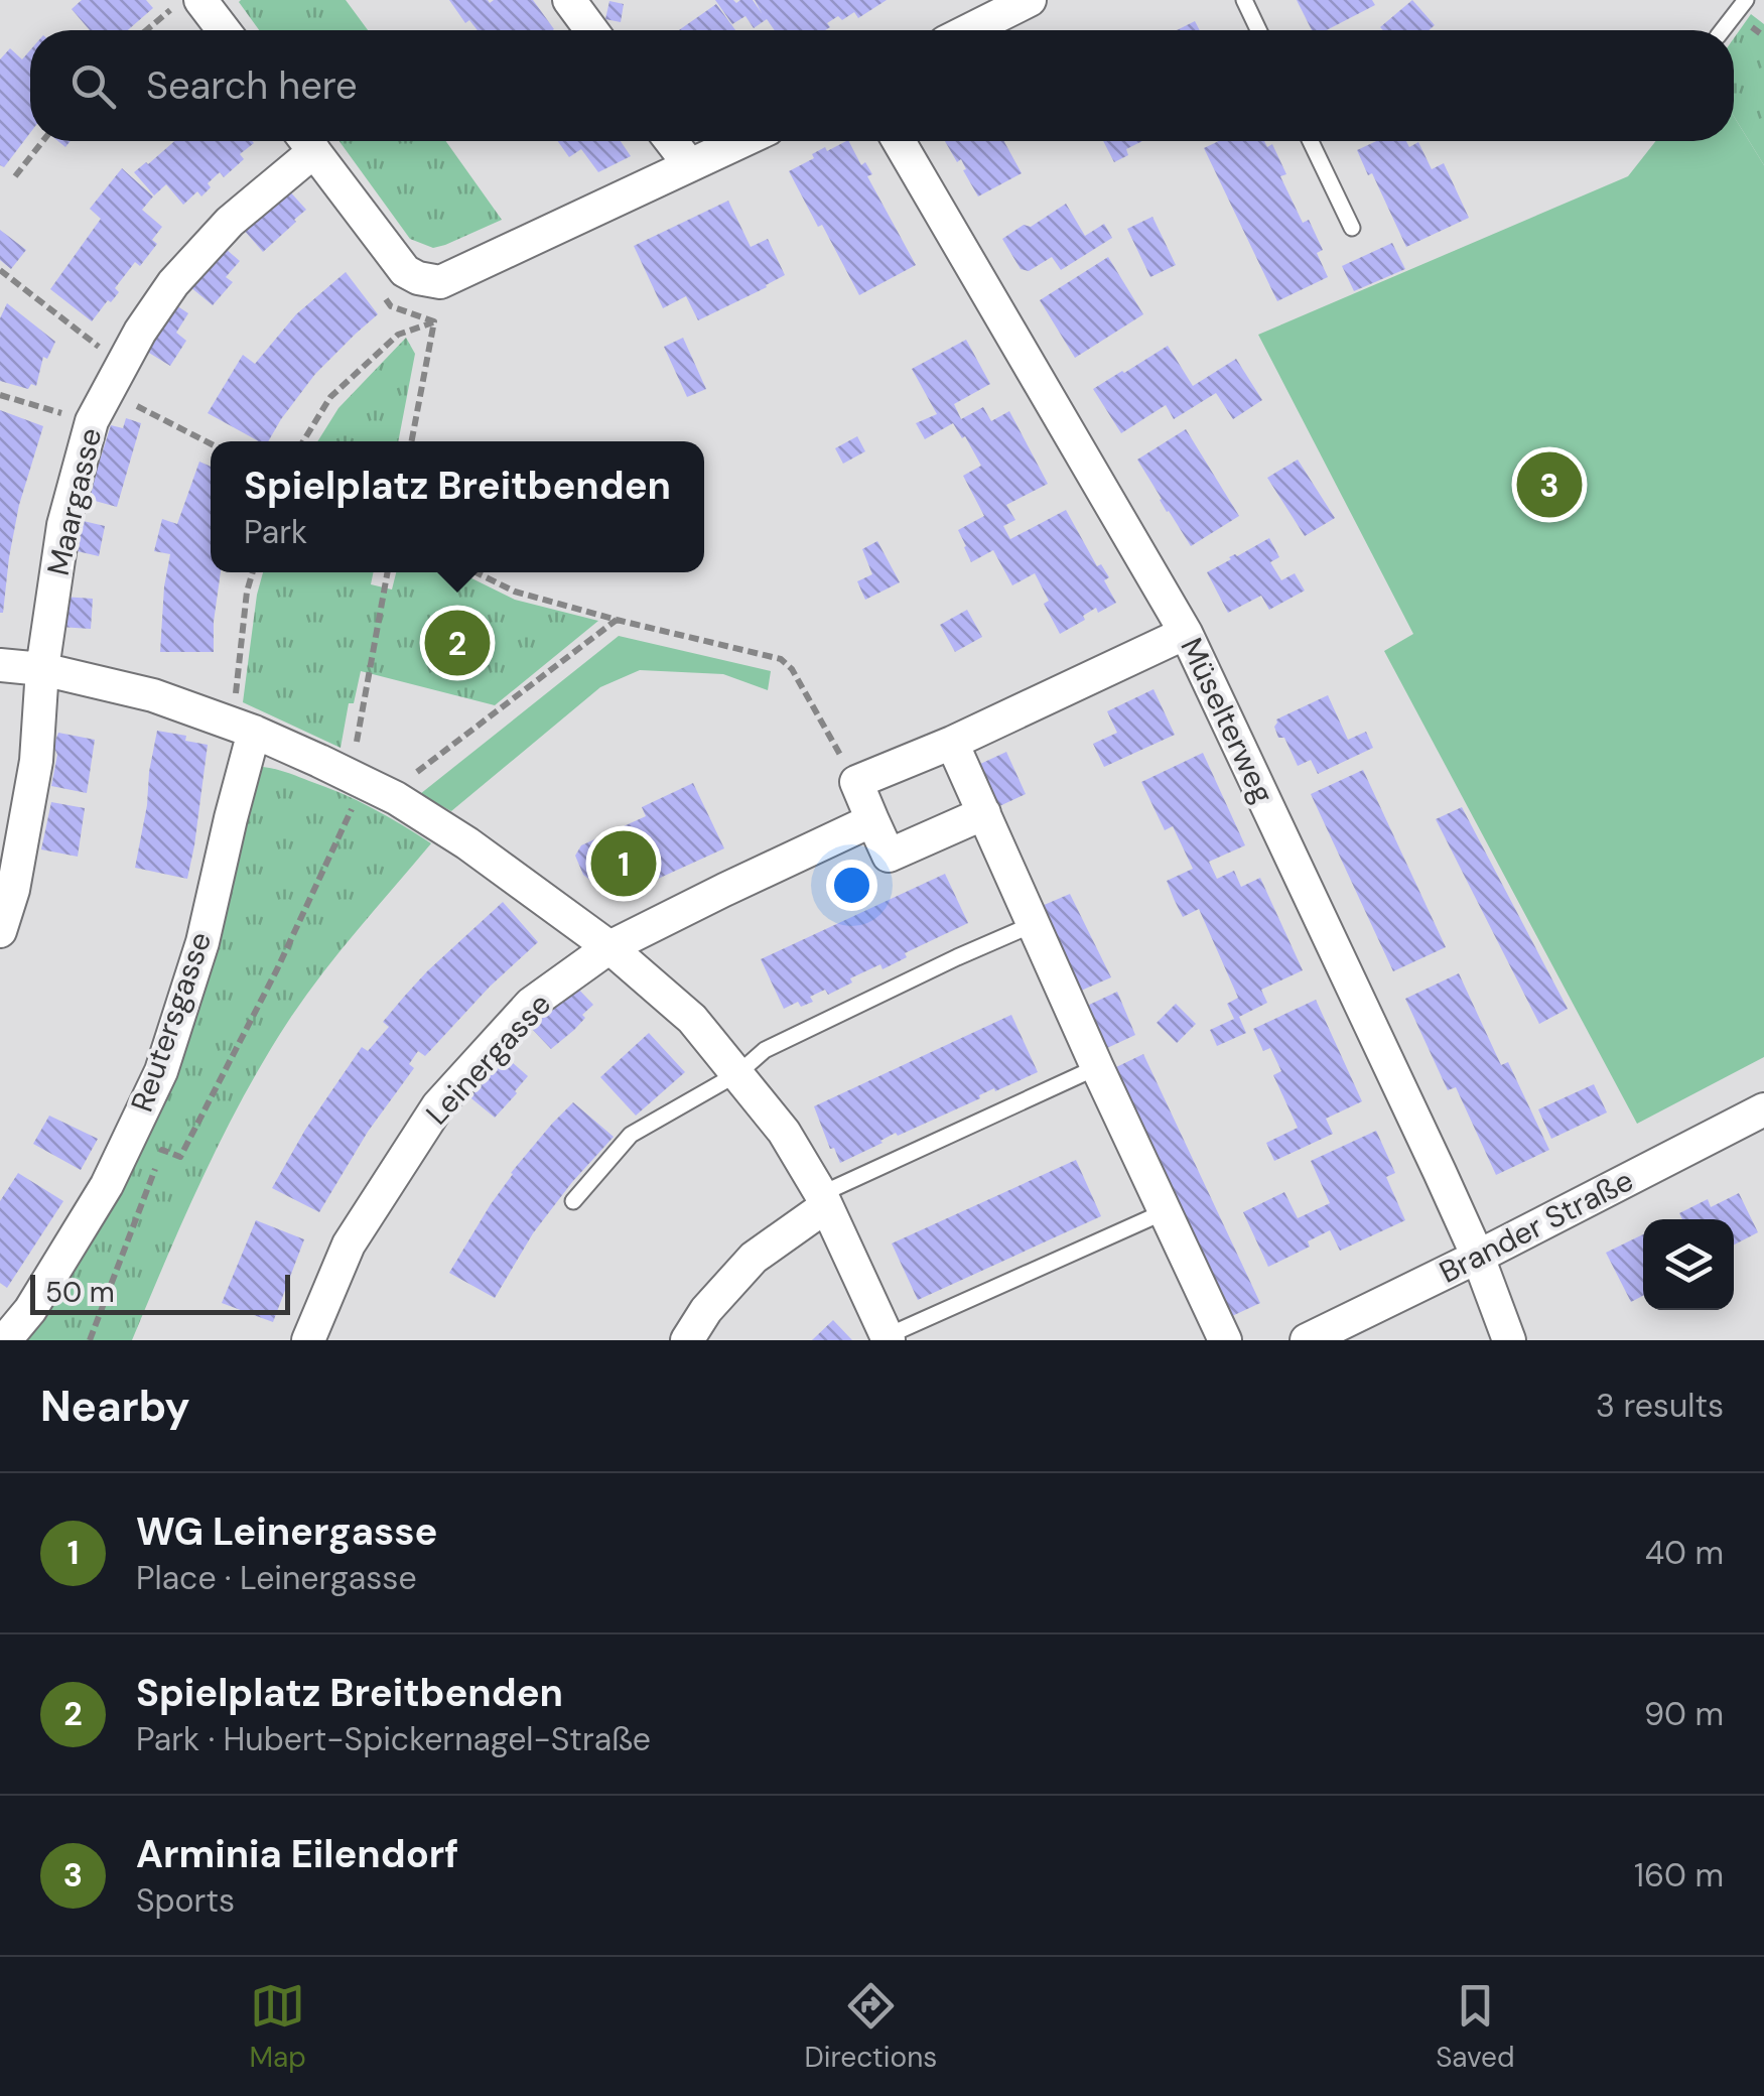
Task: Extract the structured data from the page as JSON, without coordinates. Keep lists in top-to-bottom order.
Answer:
{
  "streets": {
    "street": [
      "Maargasse",
      "Müselterweg",
      "Reutersgasse",
      "Leinergasse",
      "Brander Straße"
    ]
  },
  "crossings": [
    ["Müselterweg", "Brander Straße"]
  ],
  "scale_bar": "50 m",
  "page": {
    "search": "Search here",
    "popup": ["Spielplatz Breitbenden", "Park"],
    "pins": ["3", "2", "1"],
    "scale": "50 m",
    "heading": ["Nearby", "3 results"],
    "list": [
      {
        "mark": "1",
        "name": "WG Leinergasse",
        "note": "Place · Leinergasse",
        "value": "40 m"
      },
      {
        "mark": "2",
        "name": "Spielplatz Breitbenden",
        "note": "Park · Hubert-Spickernagel-Straße",
        "value": "90 m"
      },
      {
        "mark": "3",
        "name": "Arminia Eilendorf",
        "note": "Sports",
        "value": "160 m"
      }
    ],
    "nav": ["Map", "Directions", "Saved"]
  }
}
